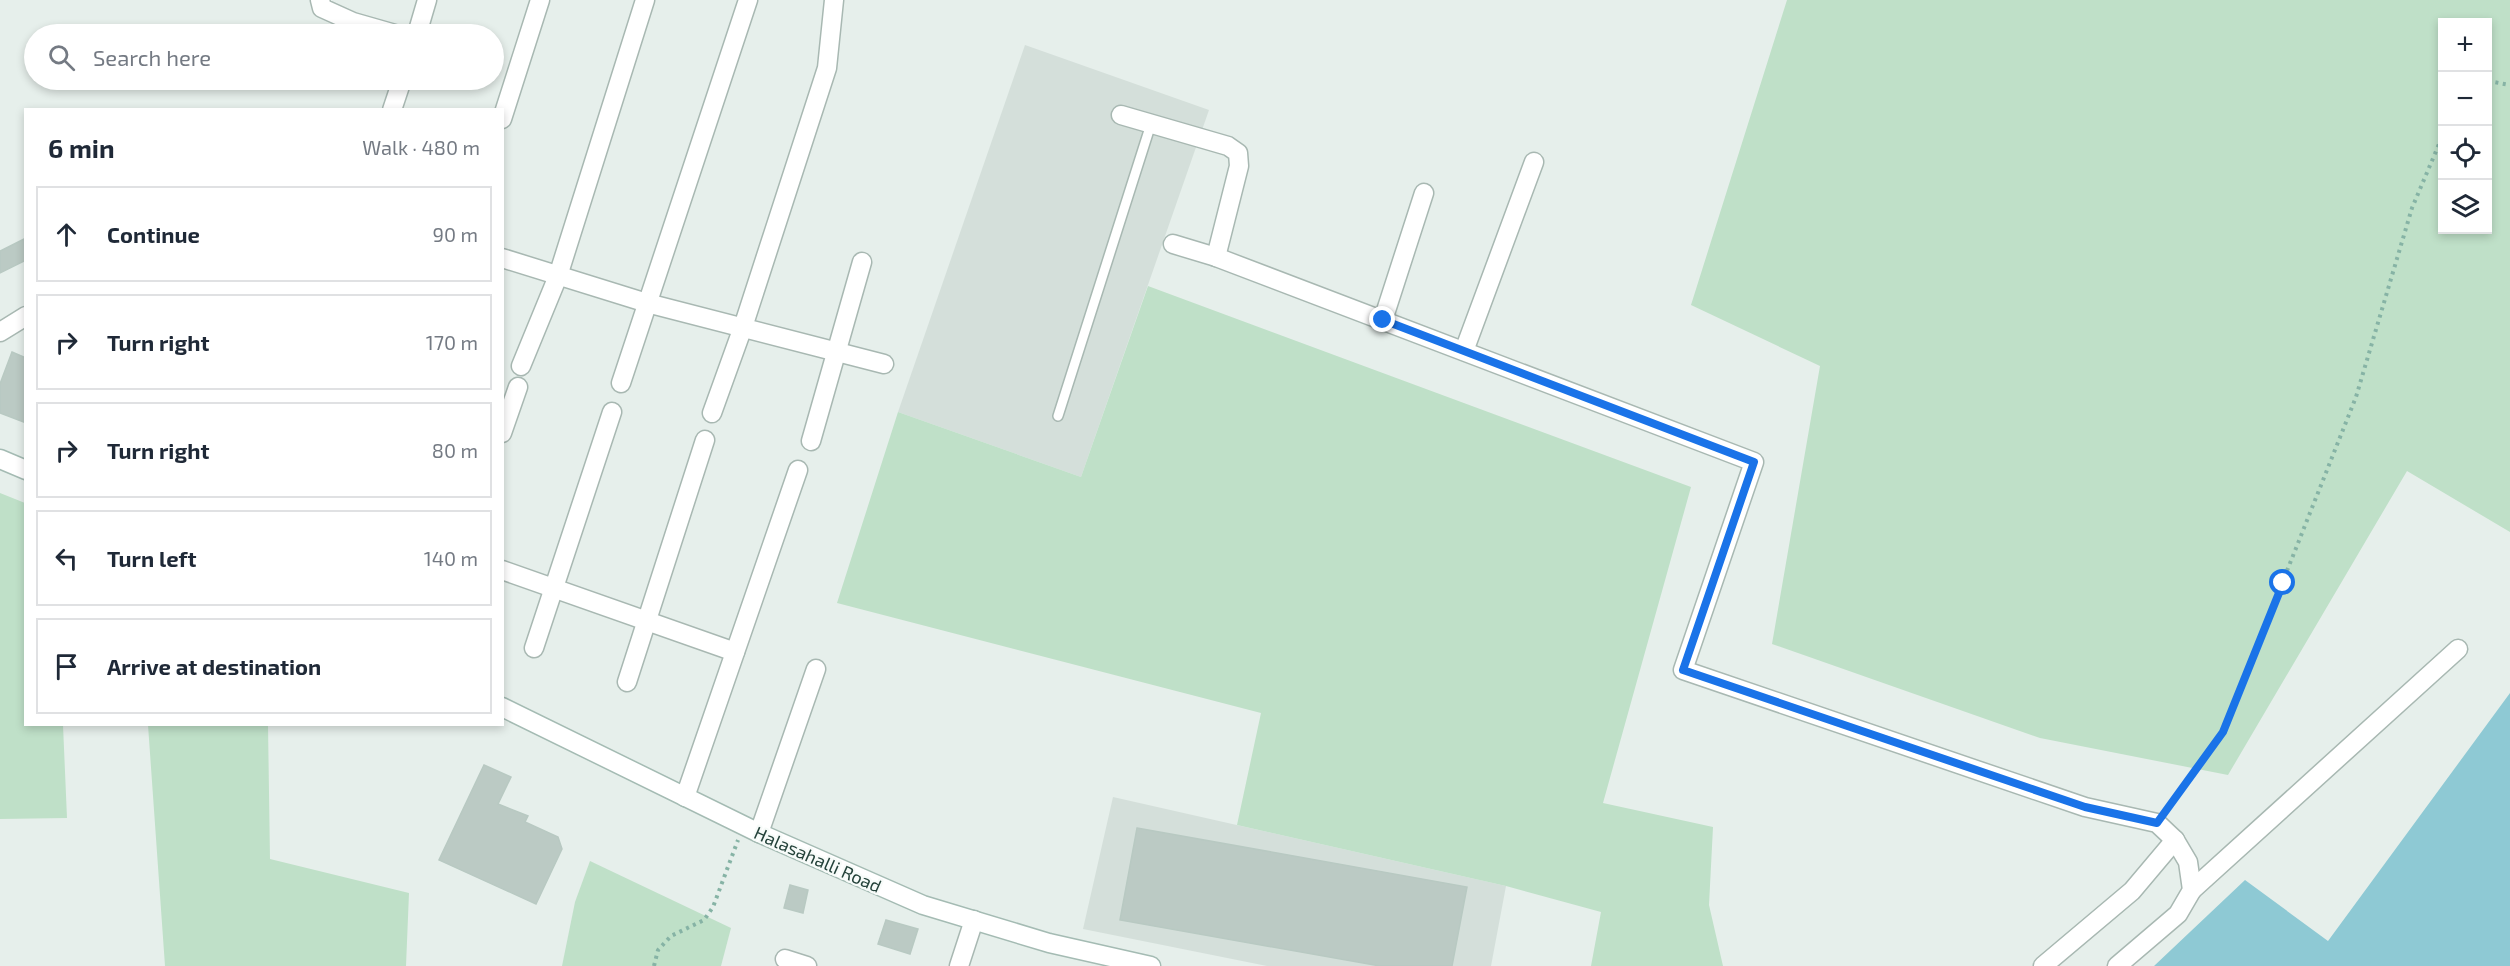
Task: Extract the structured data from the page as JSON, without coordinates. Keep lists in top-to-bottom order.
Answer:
{
  "streets": {
    "street": ["Halasahalli Road"]
  },
  "page": {
    "map_buttons": ["+", "−"],
    "search": "Search here",
    "heading": ["6 min", "Walk · 480 m"],
    "list": [
      ["Continue", "90 m"],
      ["Turn right", "170 m"],
      ["Turn right", "80 m"],
      ["Turn left", "140 m"],
      "Arrive at destination"
    ]
  }
}
